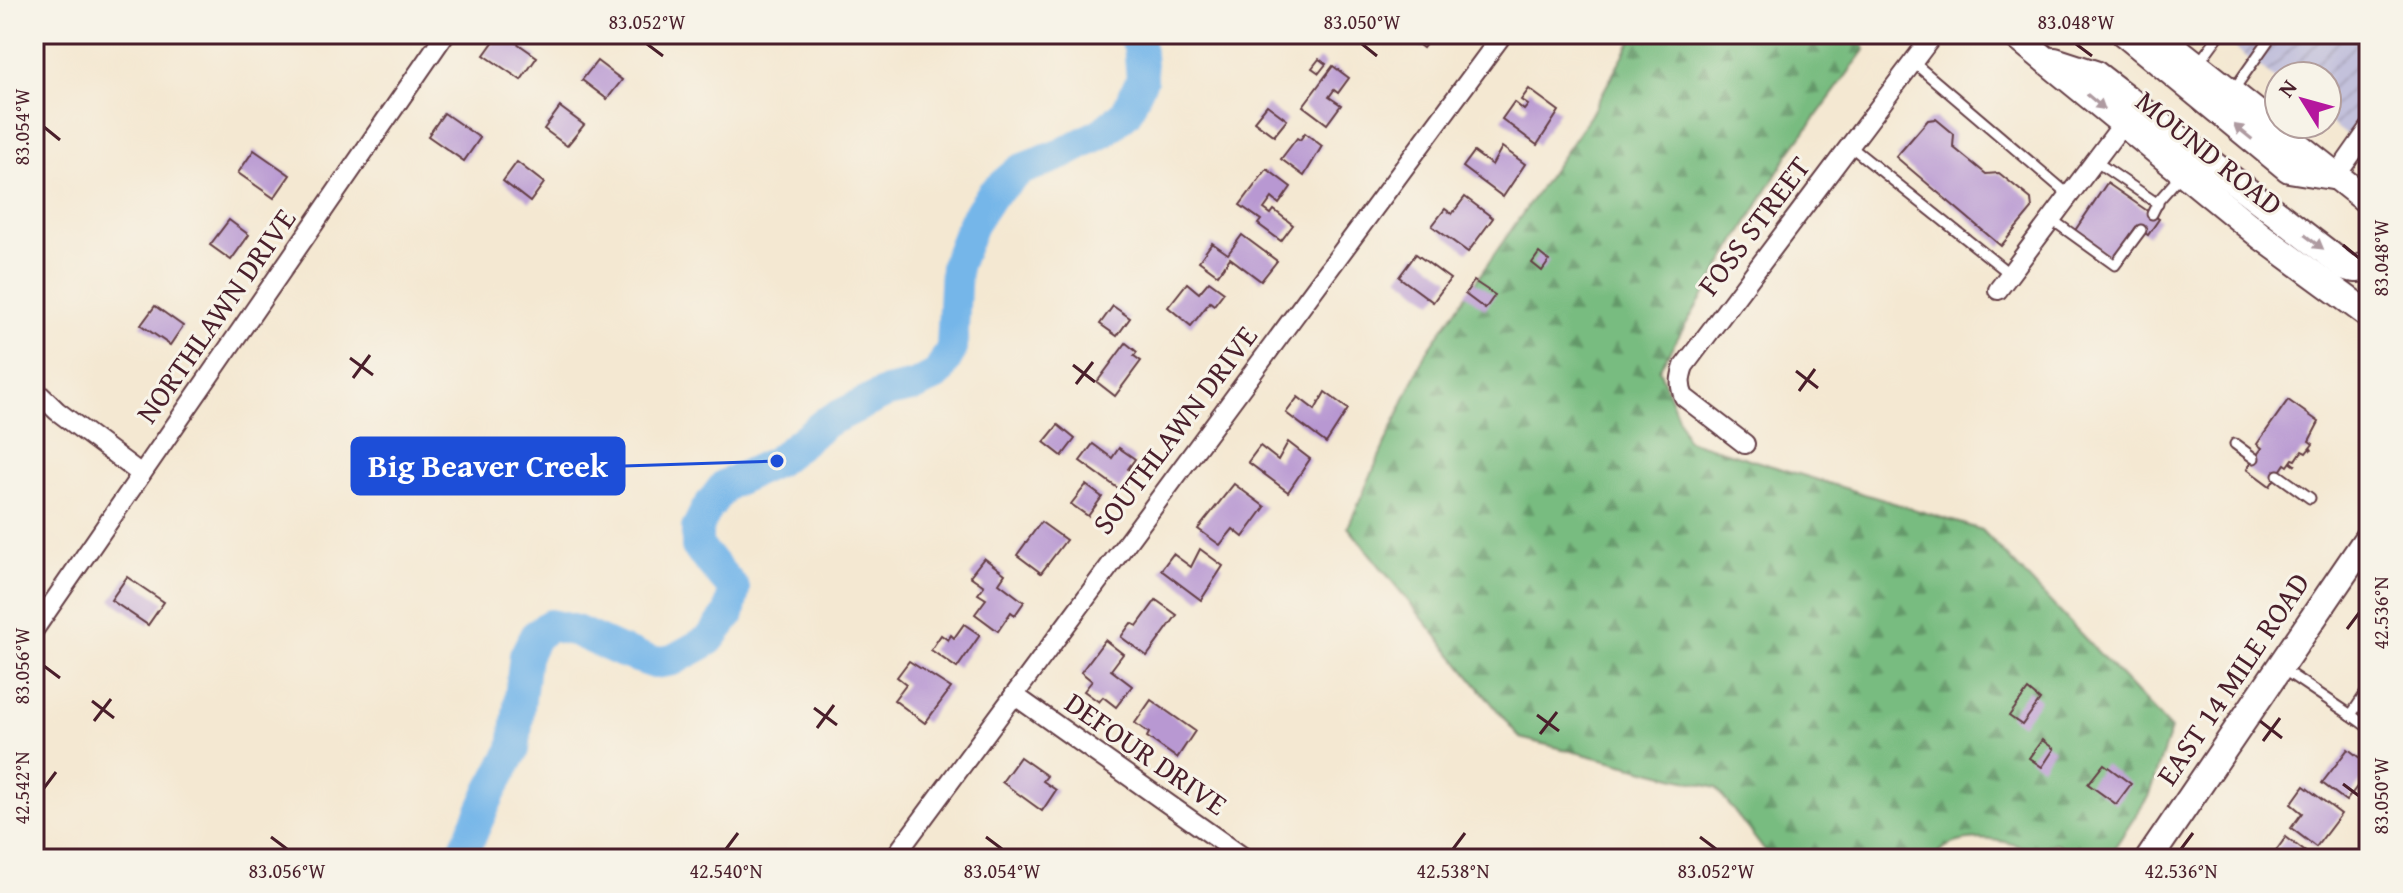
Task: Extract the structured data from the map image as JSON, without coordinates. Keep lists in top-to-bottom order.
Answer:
{
  "streets": {
    "main road": ["MOUND ROAD", "EAST 14 MILE ROAD"],
    "street": [
      "FOSS STREET",
      "NORTHLAWN DRIVE",
      "SOUTHLAWN DRIVE",
      "DEFOUR DRIVE"
    ]
  },
  "crossings": [
    ["SOUTHLAWN DRIVE", "DEFOUR DRIVE"]
  ],
  "places": ["Big Beaver Creek"],
  "north": "top left",
  "coordinates": [
    "83.052°W",
    "83.050°W",
    "83.048°W",
    "83.054°W",
    "42.536°N",
    "83.056°W",
    "42.542°N",
    "42.540°N",
    "42.538°N"
  ]
}
